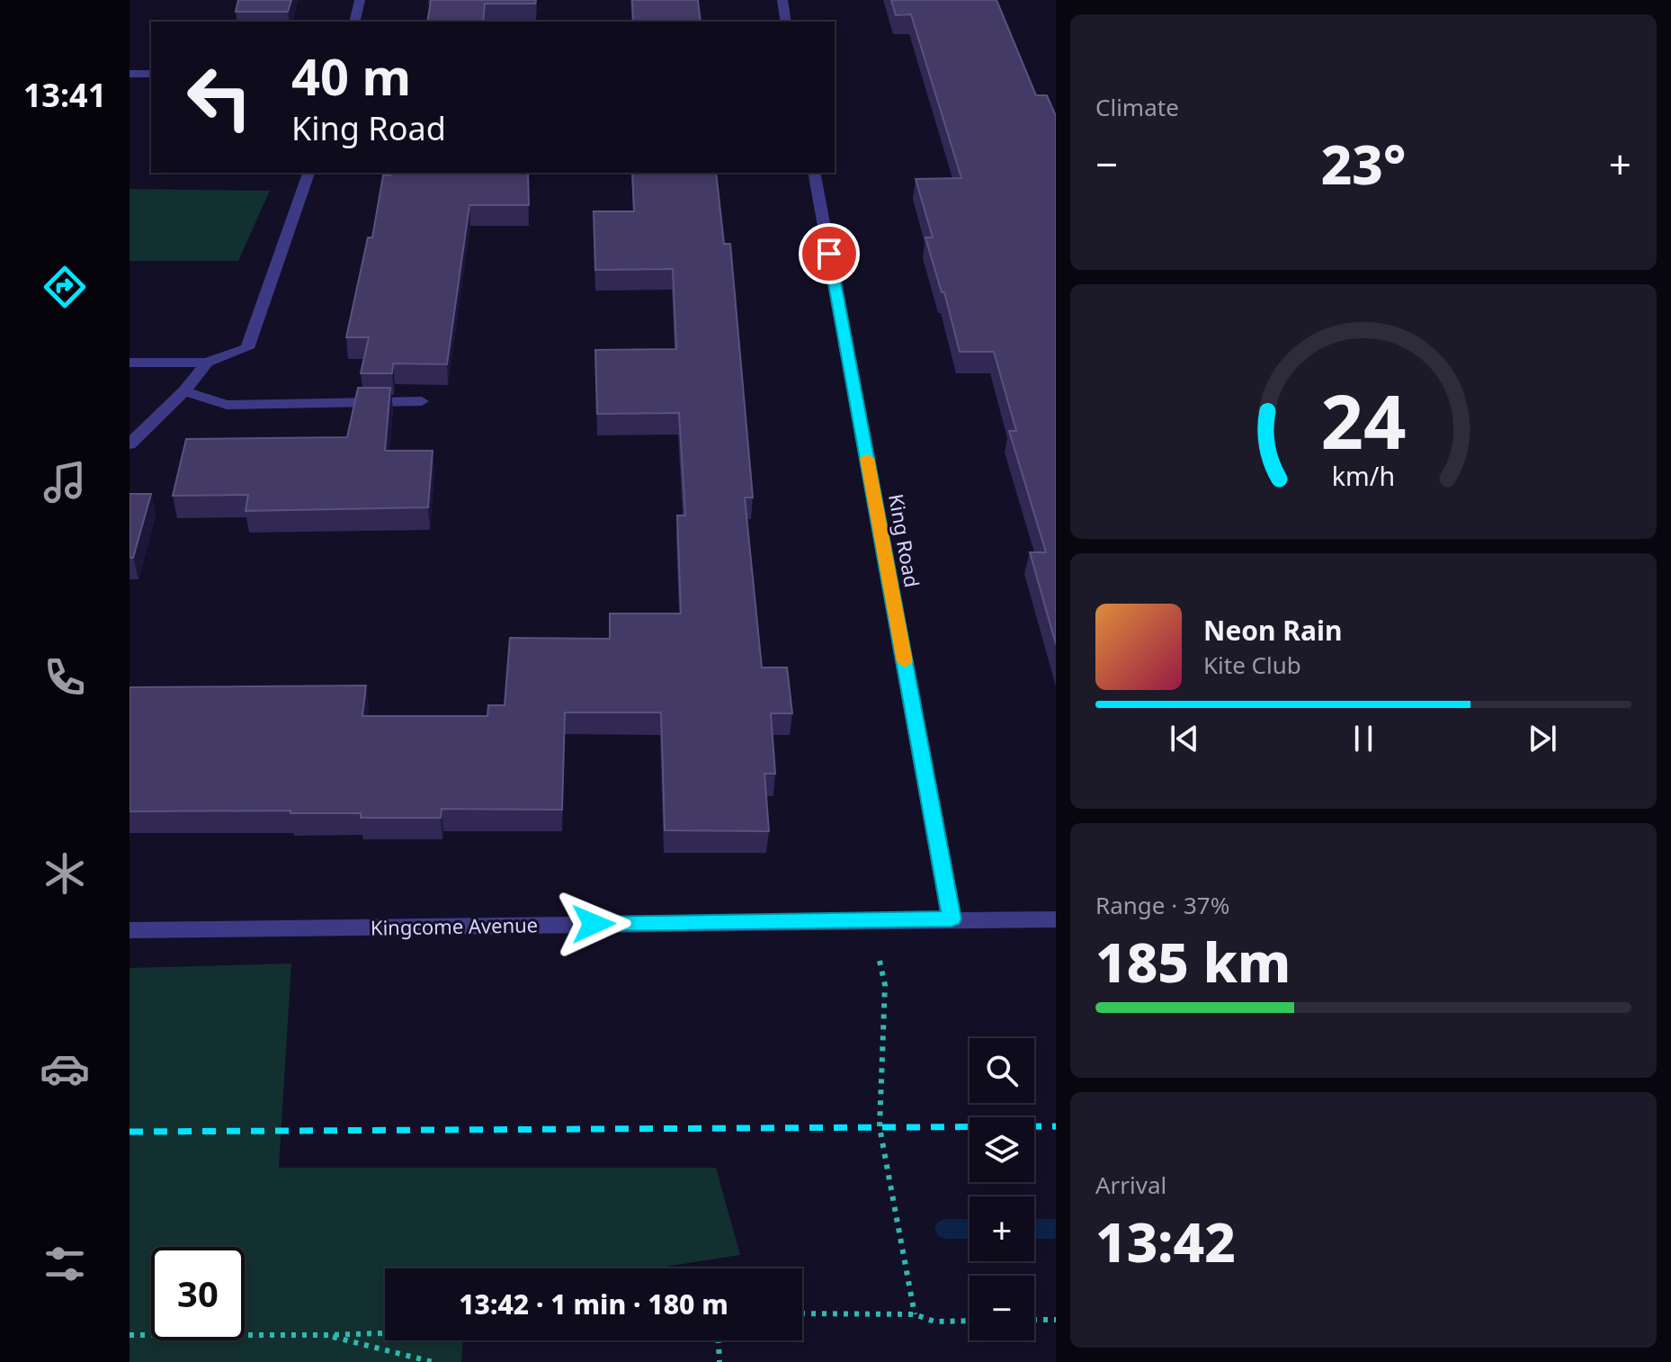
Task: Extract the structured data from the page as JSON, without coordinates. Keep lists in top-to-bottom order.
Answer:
{
  "streets": {
    "street": ["King Road", "Kingcome Avenue"]
  },
  "crossings": [
    ["King Road", "Kingcome Avenue"]
  ],
  "page": {
    "tabs": "13:41",
    "tile": [
      "Climate",
      ["Range · 37%", "185 km"],
      ["Arrival", "13:42"]
    ],
    "turn": ["40 m", "King Road"],
    "heat": ["−", "23°", "+"],
    "song": ["Neon Rain", "Kite Club"],
    "map_buttons": ["+", "−"],
    "limit": "30",
    "trip": "13:42 · 1 min · 180 m",
    "gauge": ["24", "km/h"]
  }
}
